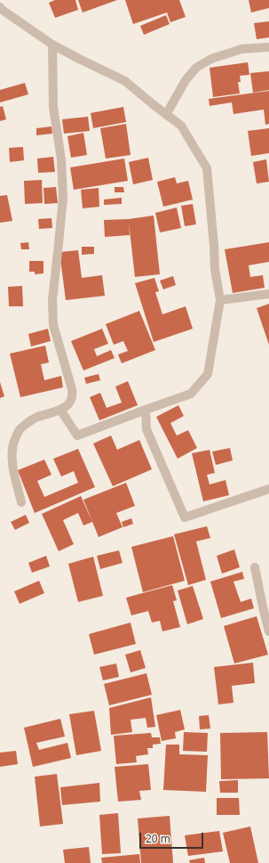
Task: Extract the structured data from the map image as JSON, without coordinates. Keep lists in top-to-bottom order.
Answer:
{
  "scale_bar": "20 m"
}
